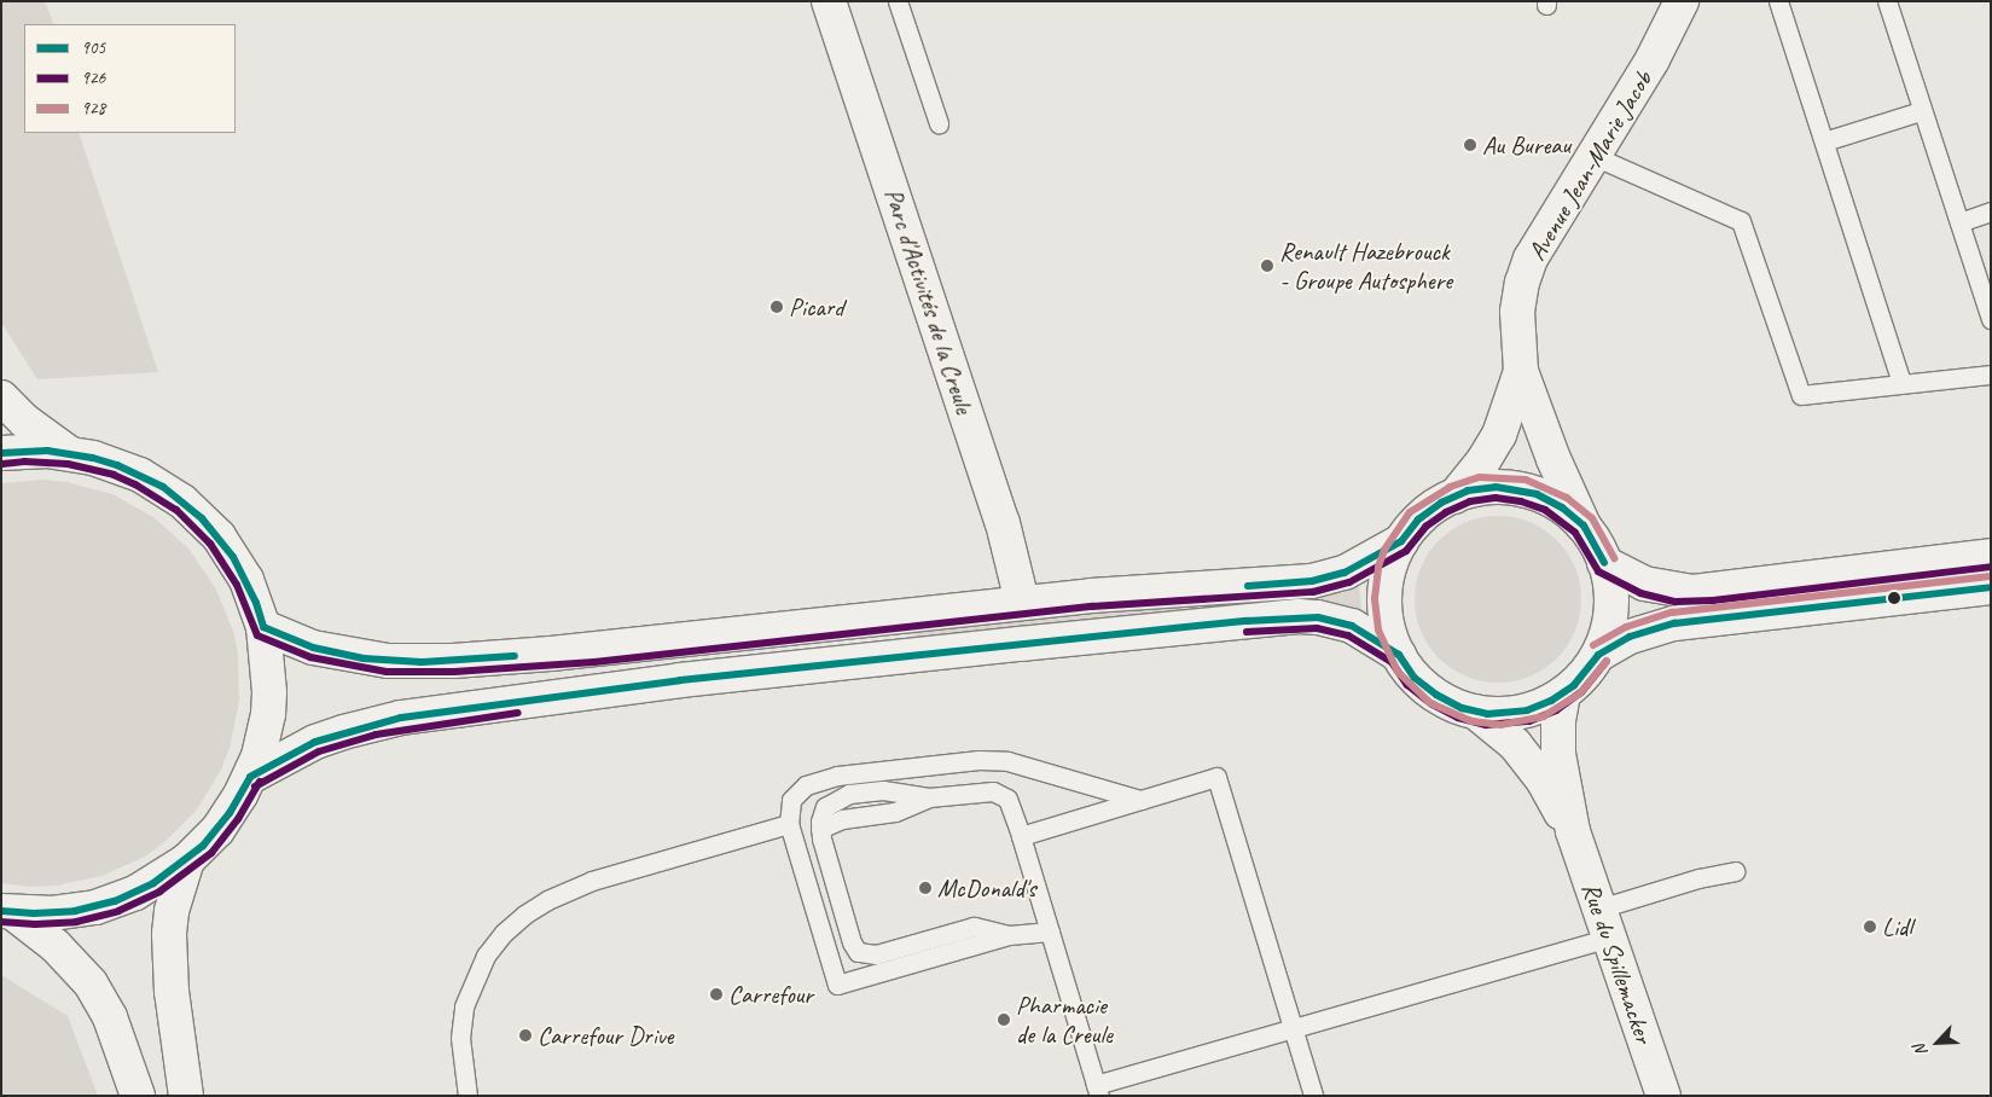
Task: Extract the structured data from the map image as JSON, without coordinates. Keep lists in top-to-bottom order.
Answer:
{
  "streets": {
    "main road": ["Avenue Jean-Marie Jacob", "Parc d'Activités de la Creule", "Rue du Spillemacker"]
  },
  "places": [
    "Au Bureau",
    "Renault Hazebrouck - Groupe Autosphere",
    "Picard",
    "McDonald's",
    "Lidl",
    "Carrefour",
    "Pharmacie de la Creule",
    "Carrefour Drive"
  ],
  "lines": ["transit line 905", "transit line 926", "transit line 928"],
  "legend": ["905", "926", "928"],
  "north": "bottom left"
}
